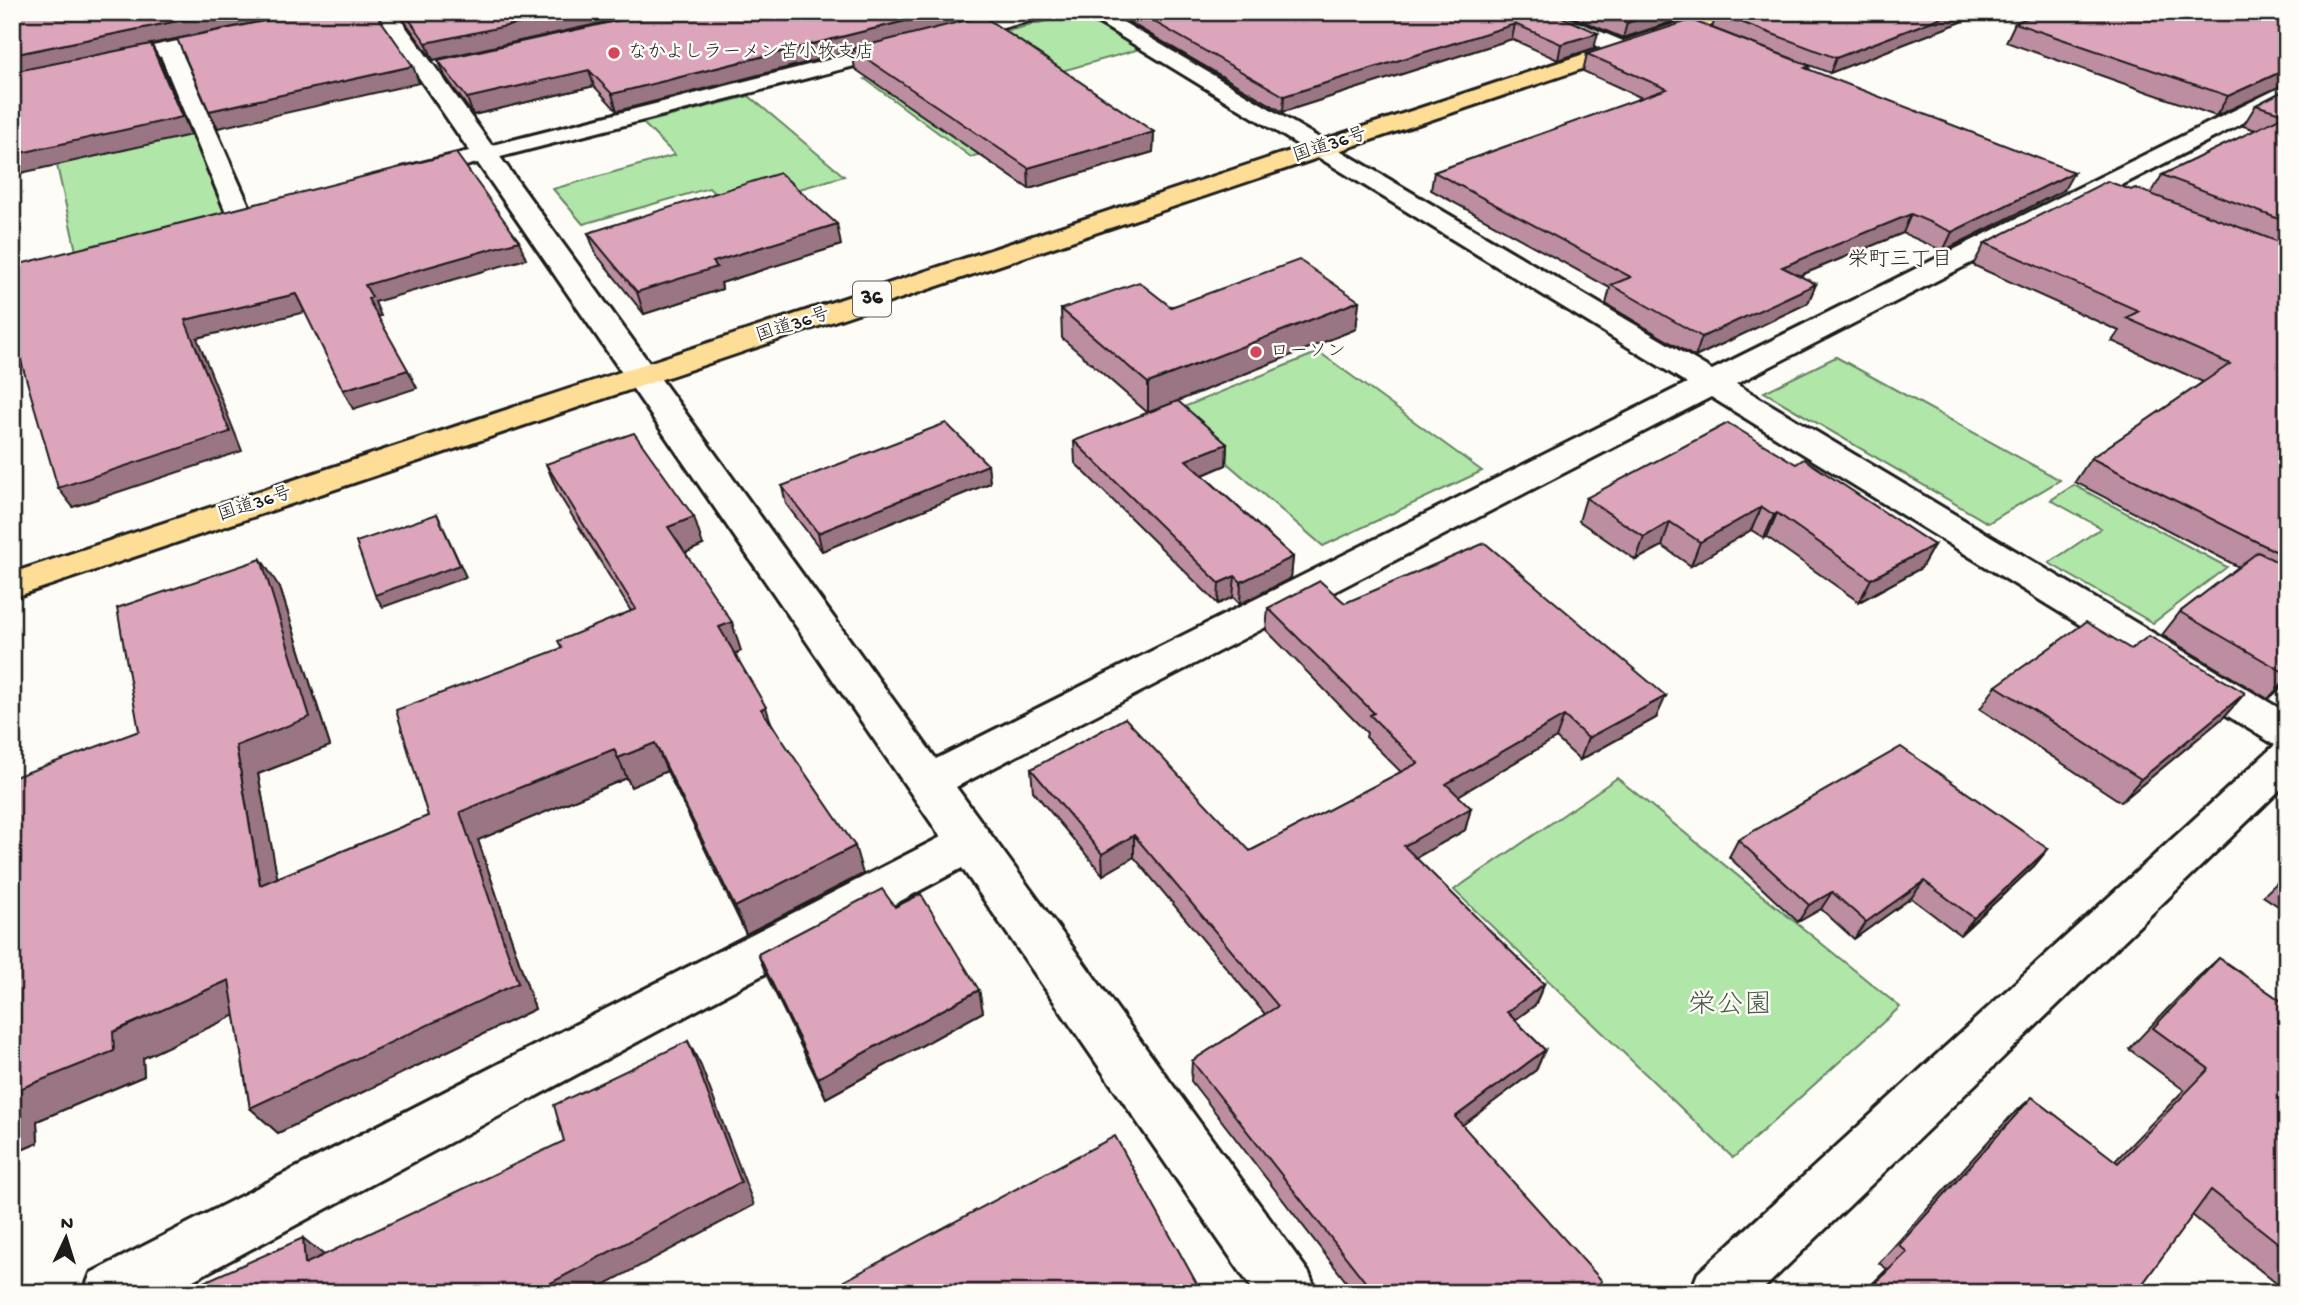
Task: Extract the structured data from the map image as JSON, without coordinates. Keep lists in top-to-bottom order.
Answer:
{
  "streets": {
    "highway": ["国道36号", "36"]
  },
  "districts": ["栄町三丁目"],
  "parks": ["栄公園"],
  "places": ["なかよしラーメン苫小牧支店", "ローソン"],
  "north": "top"
}
